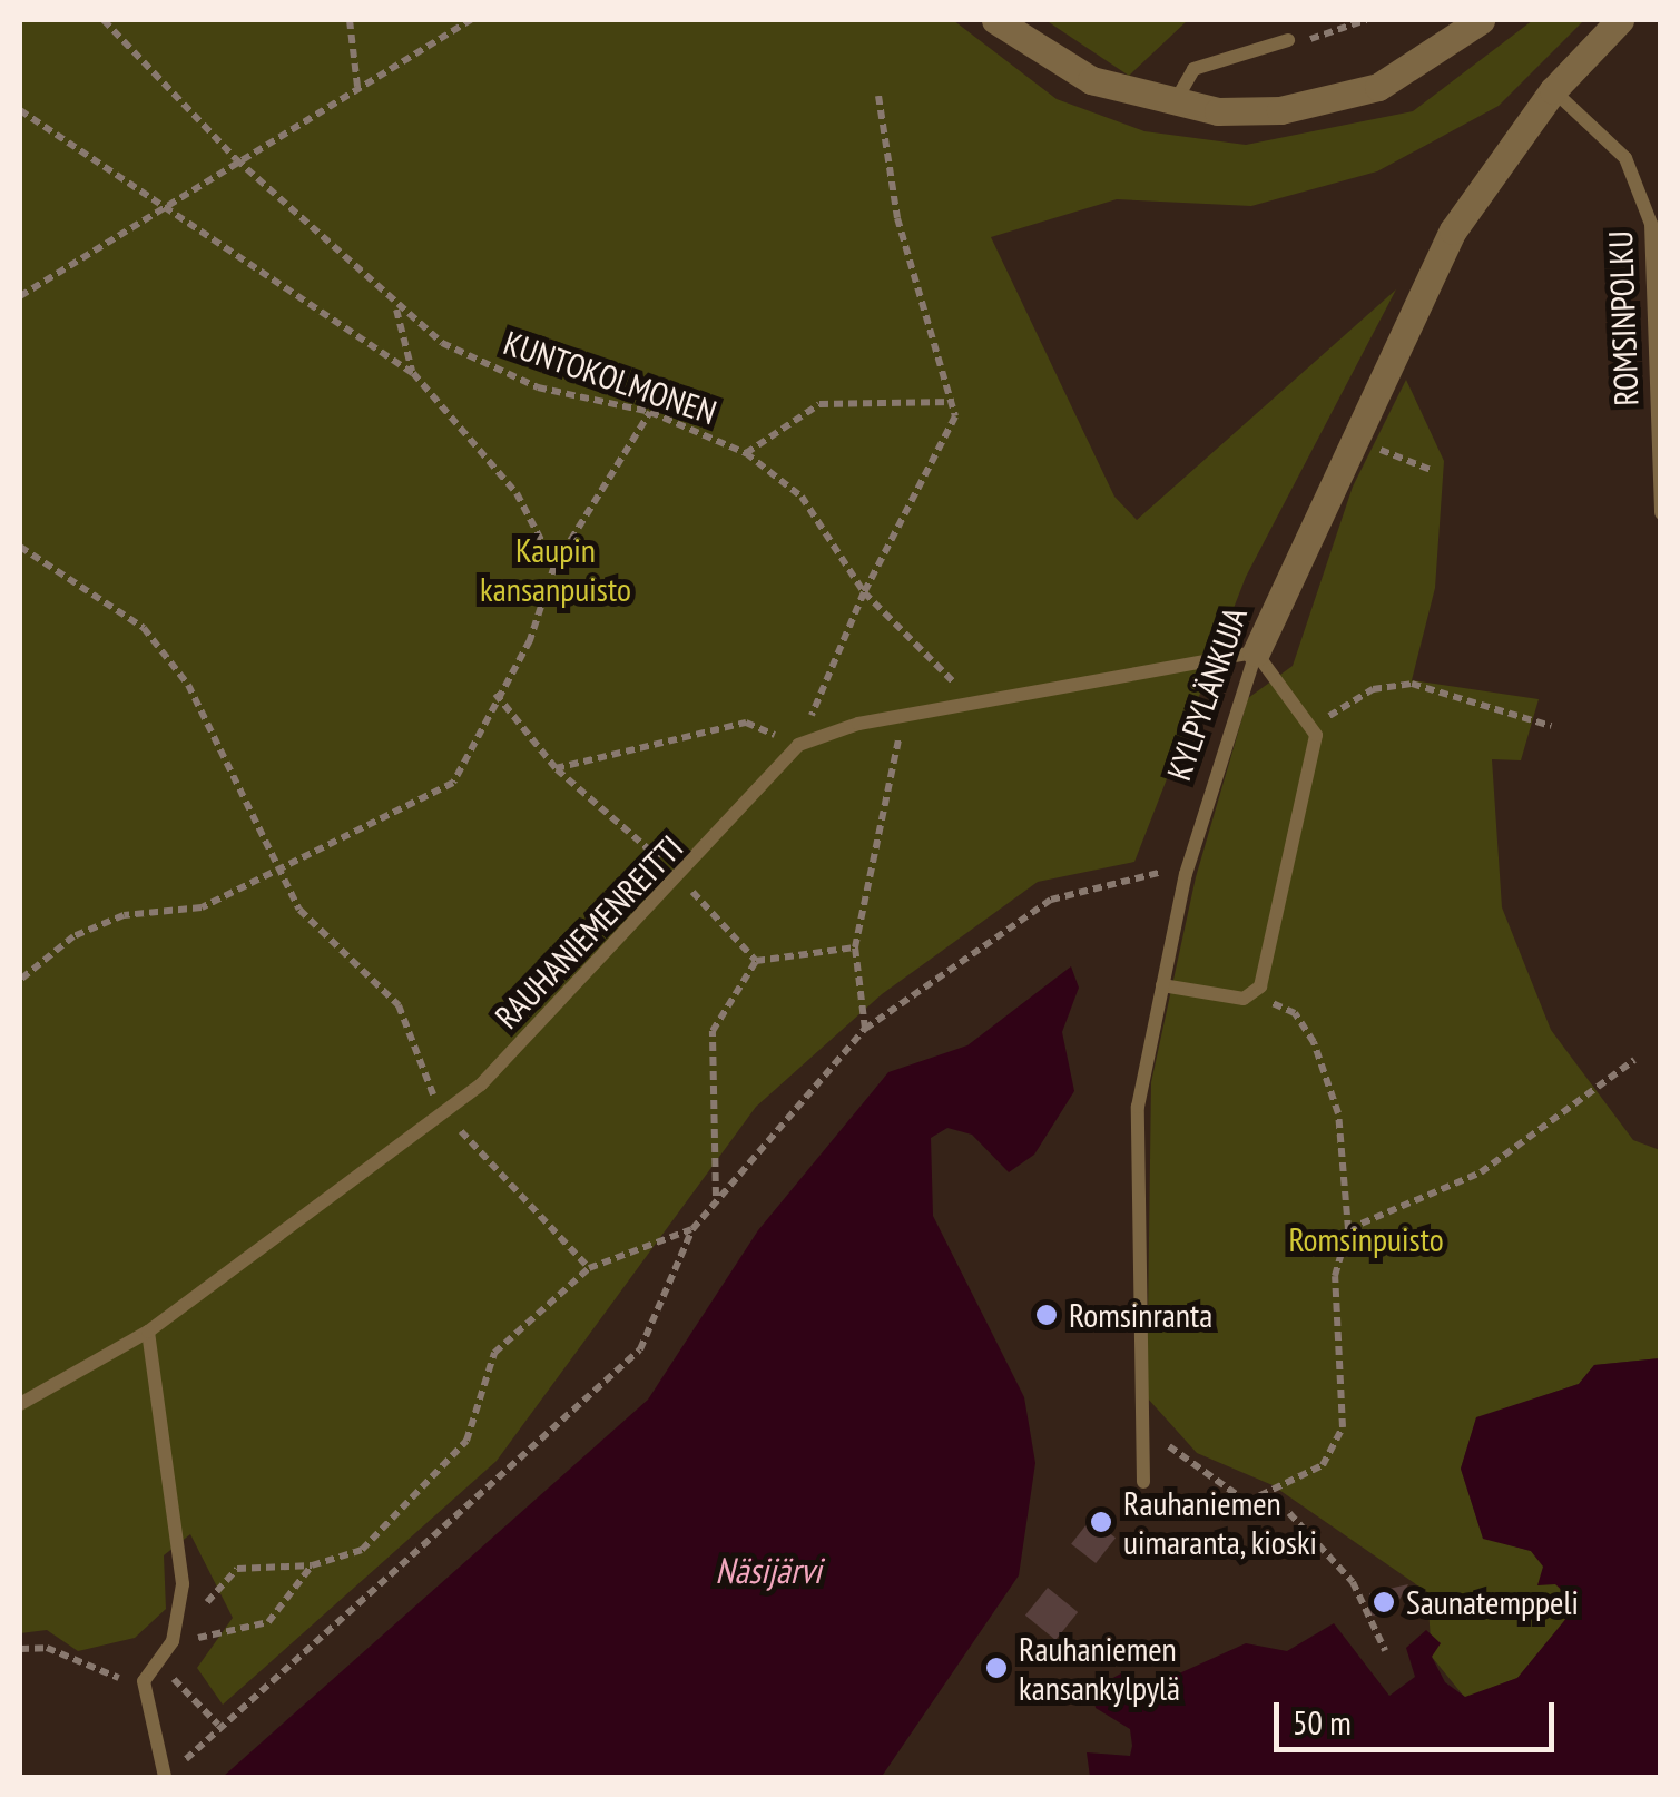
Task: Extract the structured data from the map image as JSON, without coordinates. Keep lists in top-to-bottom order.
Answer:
{
  "streets": {
    "street": ["KYLPYLÄNKUJA"],
    "lane": ["ROMSINPOLKU", "RAUHANIEMENREITTI"],
    "path": ["KUNTOKOLMONEN"]
  },
  "crossings": [
    ["ROMSINPOLKU", "KYLPYLÄNKUJA"]
  ],
  "water": ["Näsijärvi"],
  "parks": ["Kaupin kansanpuisto", "Romsinpuisto"],
  "places": [
    "Romsinranta",
    "Rauhaniemen uimaranta, kioski",
    "Saunatemppeli",
    "Rauhaniemen kansankylpylä"
  ],
  "scale_bar": "50 m"
}
